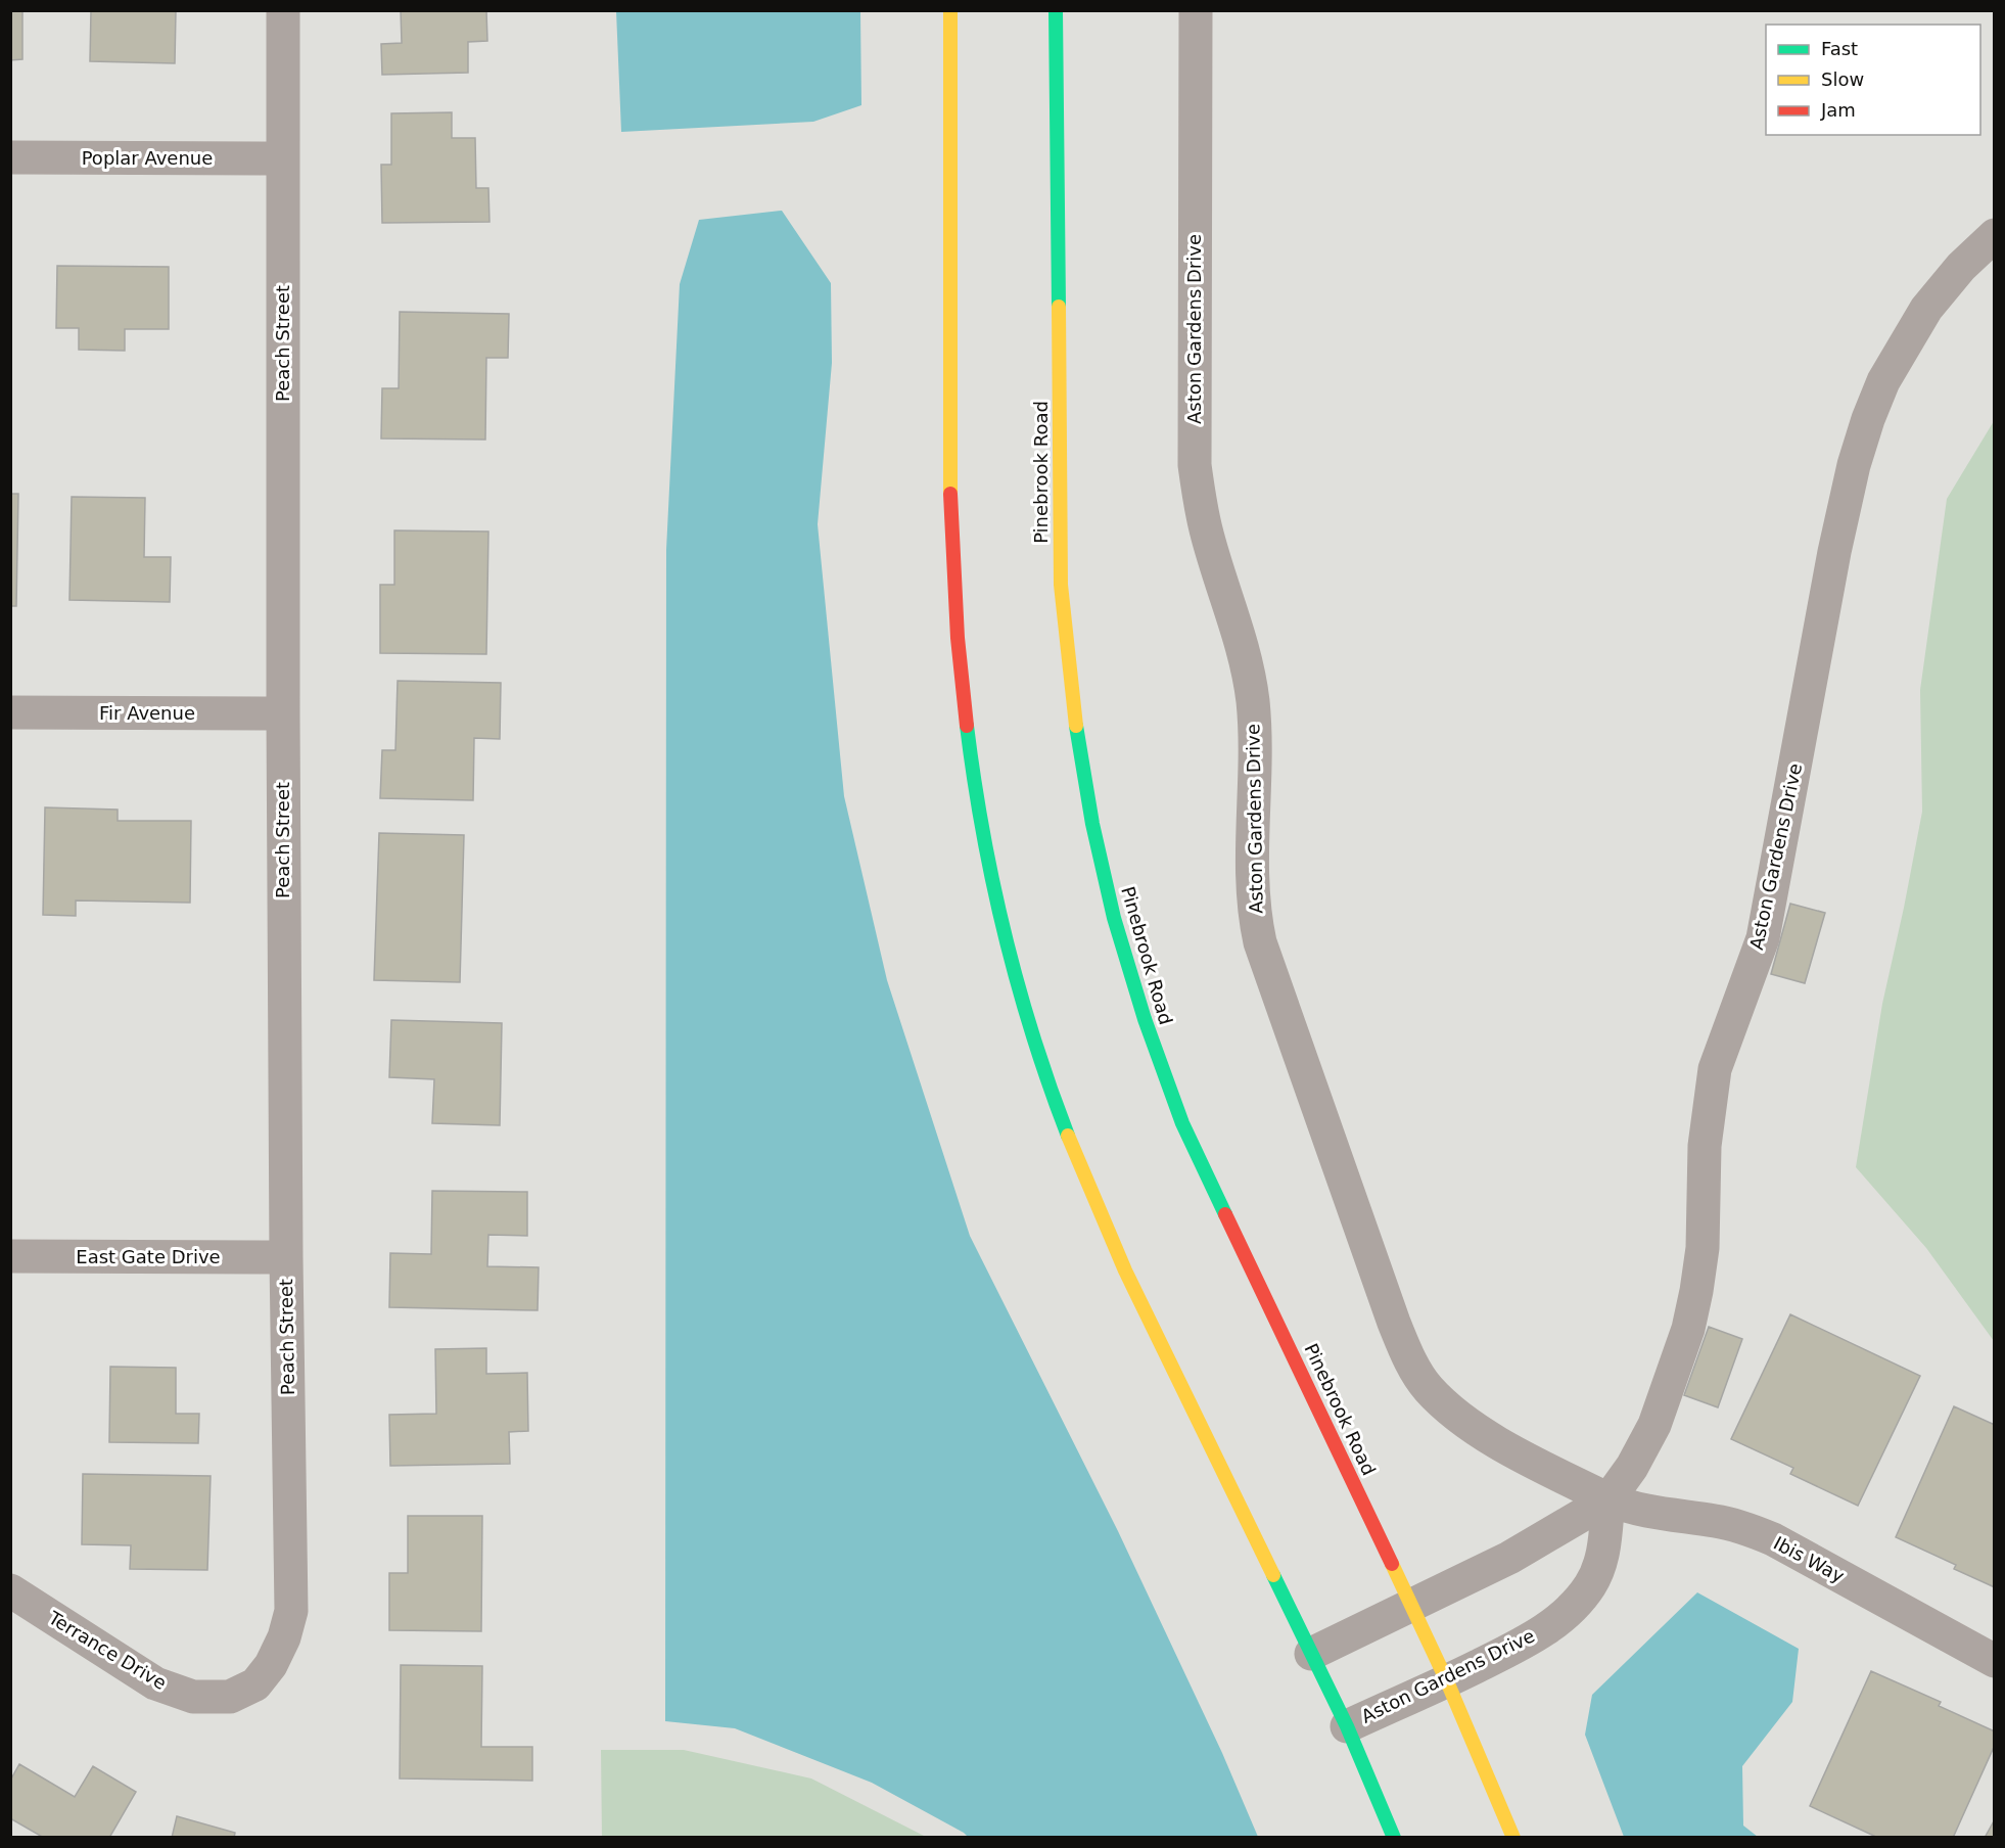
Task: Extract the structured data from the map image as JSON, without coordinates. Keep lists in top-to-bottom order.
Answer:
{
  "streets": {
    "street": [
      "Poplar Avenue",
      "Aston Gardens Drive",
      "Peach Street",
      "Pinebrook Road",
      "Fir Avenue",
      "East Gate Drive",
      "Ibis Way",
      "Terrance Drive"
    ]
  },
  "crossings": [
    ["Poplar Avenue", "Peach Street"],
    ["Aston Gardens Drive", "Pinebrook Road"],
    ["Aston Gardens Drive", "Ibis Way"],
    ["Peach Street", "Fir Avenue"],
    ["Peach Street", "East Gate Drive"],
    ["Peach Street", "Terrance Drive"]
  ],
  "legend": ["Fast", "Slow", "Jam"]
}
